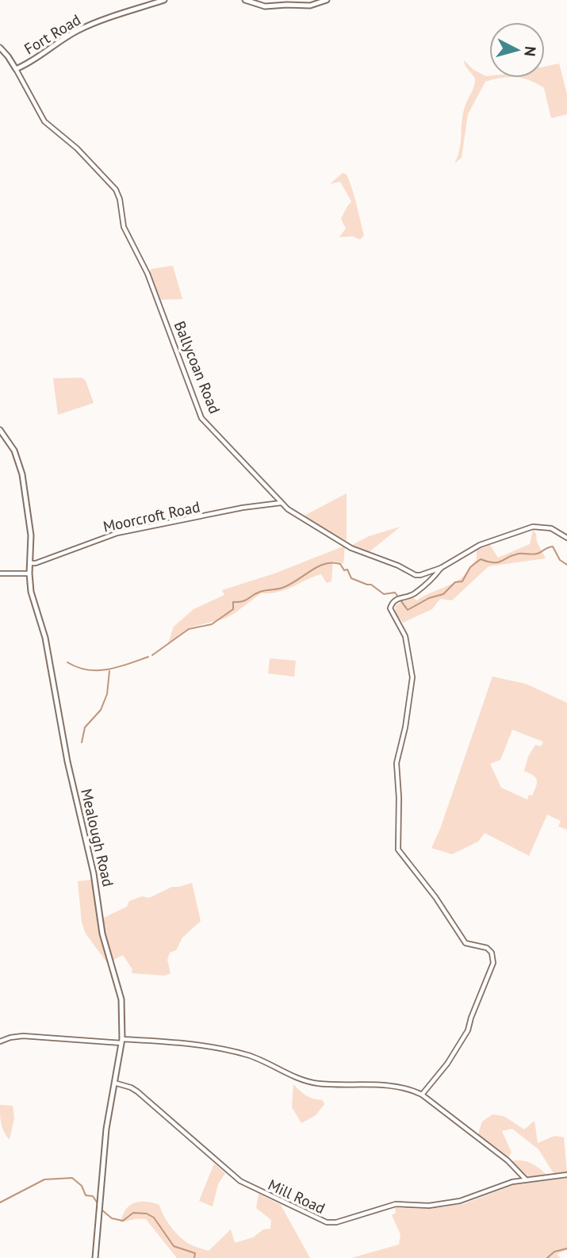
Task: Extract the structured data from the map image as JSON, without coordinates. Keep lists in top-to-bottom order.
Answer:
{
  "streets": {
    "street": [
      "Fort Road",
      "Ballycoan Road",
      "Moorcroft Road",
      "Mealough Road",
      "Mill Road"
    ]
  },
  "crossings": [
    ["Fort Road", "Ballycoan Road"],
    ["Ballycoan Road", "Moorcroft Road"],
    ["Moorcroft Road", "Mealough Road"],
    ["Mealough Road", "Mill Road"]
  ],
  "north": "right"
}
